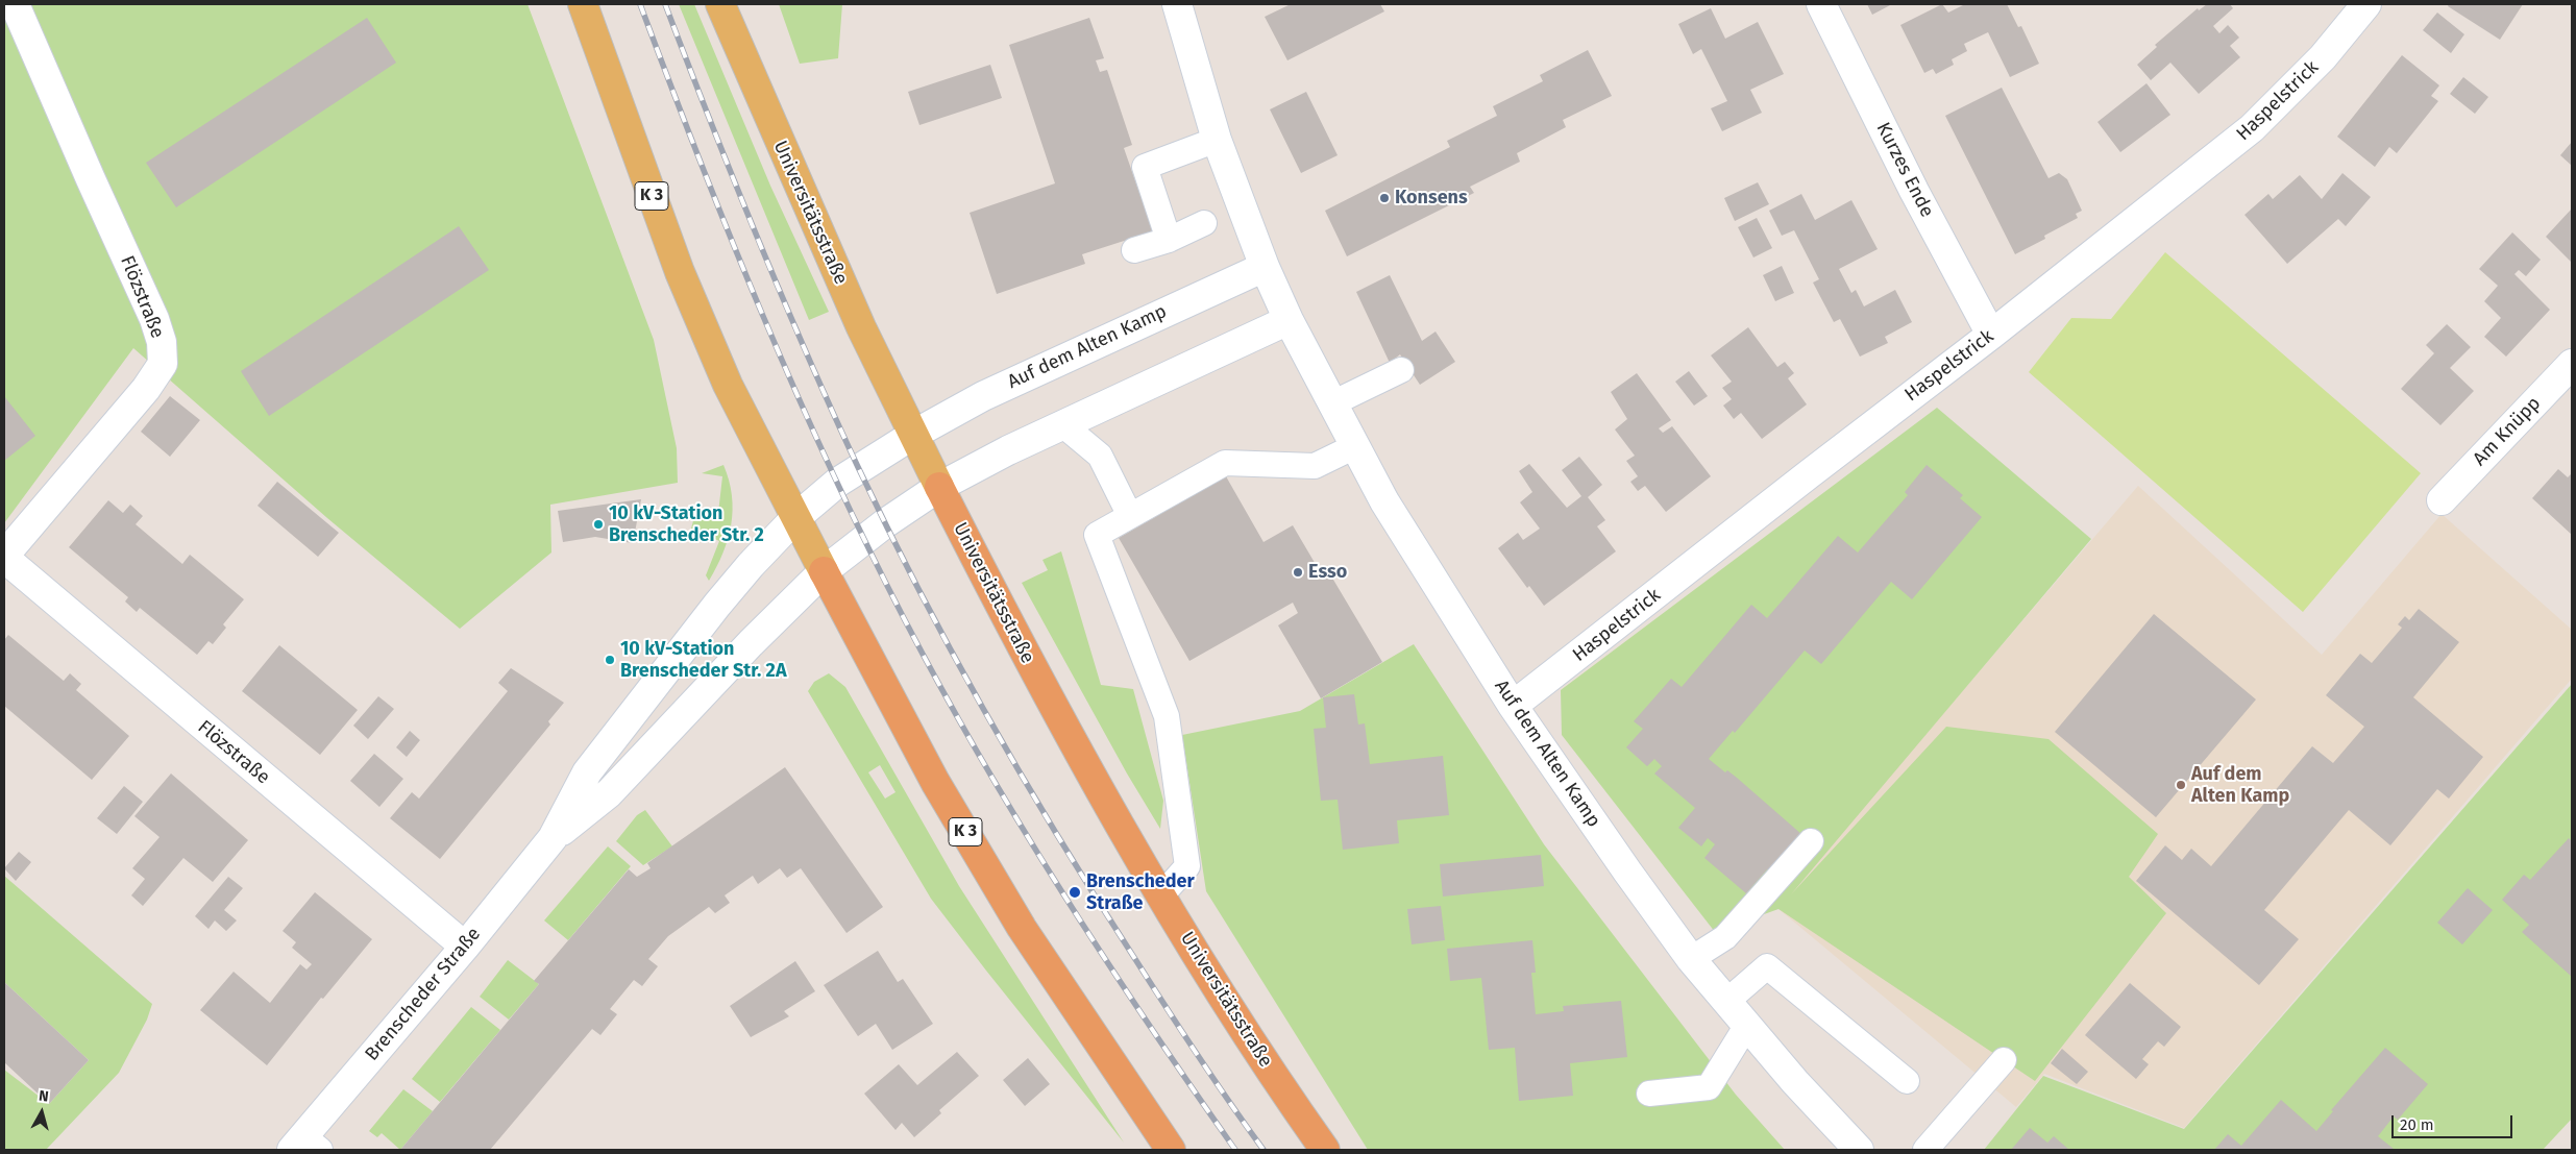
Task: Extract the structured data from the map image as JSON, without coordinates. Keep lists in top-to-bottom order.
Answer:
{
  "streets": {
    "highway": ["K 3", "Universitätsstraße"],
    "street": [
      "Haspelstrick",
      "Kurzes Ende",
      "Flözstraße",
      "Auf dem Alten Kamp",
      "Am Knüpp",
      "Brenscheder Straße"
    ]
  },
  "crossings": [
    ["Haspelstrick", "Kurzes Ende"],
    ["Haspelstrick", "Auf dem Alten Kamp"],
    ["K 3", "Brenscheder Straße"],
    ["Universitätsstraße", "Auf dem Alten Kamp"],
    ["Universitätsstraße", "Brenscheder Straße"],
    ["Flözstraße", "Brenscheder Straße"],
    ["Auf dem Alten Kamp", "Brenscheder Straße"]
  ],
  "places": [
    "Konsens",
    "10 kV-Station Brenscheder Str. 2",
    "Esso",
    "10 kV-Station Brenscheder Str. 2A",
    "Auf dem Alten Kamp",
    "Brenscheder Straße"
  ],
  "scale_bar": "20 m",
  "north": "top"
}
